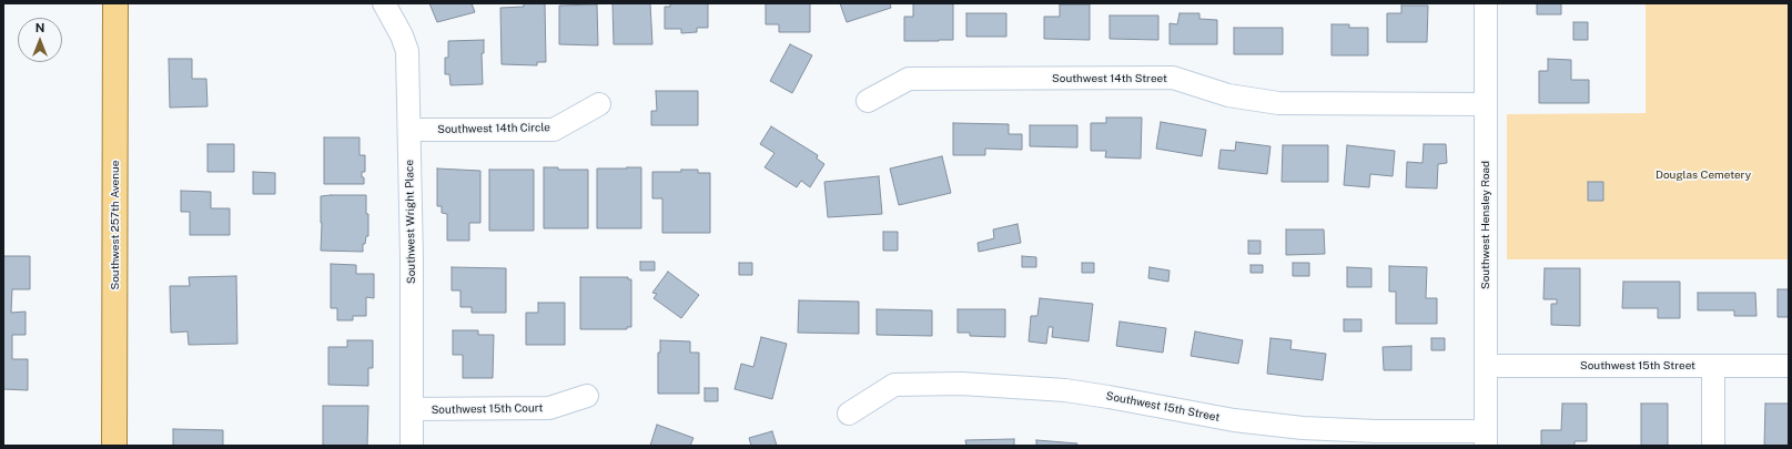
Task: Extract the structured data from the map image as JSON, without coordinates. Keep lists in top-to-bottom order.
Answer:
{
  "streets": {
    "main road": ["Southwest 257th Avenue"],
    "street": [
      "Southwest 14th Street",
      "Southwest 14th Circle",
      "Southwest Wright Place",
      "Southwest Hensley Road",
      "Southwest 15th Street",
      "Southwest 15th Court"
    ]
  },
  "crossings": [
    ["Southwest 14th Street", "Southwest Hensley Road"],
    ["Southwest 14th Circle", "Southwest Wright Place"],
    ["Southwest Wright Place", "Southwest 15th Court"],
    ["Southwest Hensley Road", "Southwest 15th Street"]
  ],
  "parks": ["Douglas Cemetery"],
  "north": "top"
}
